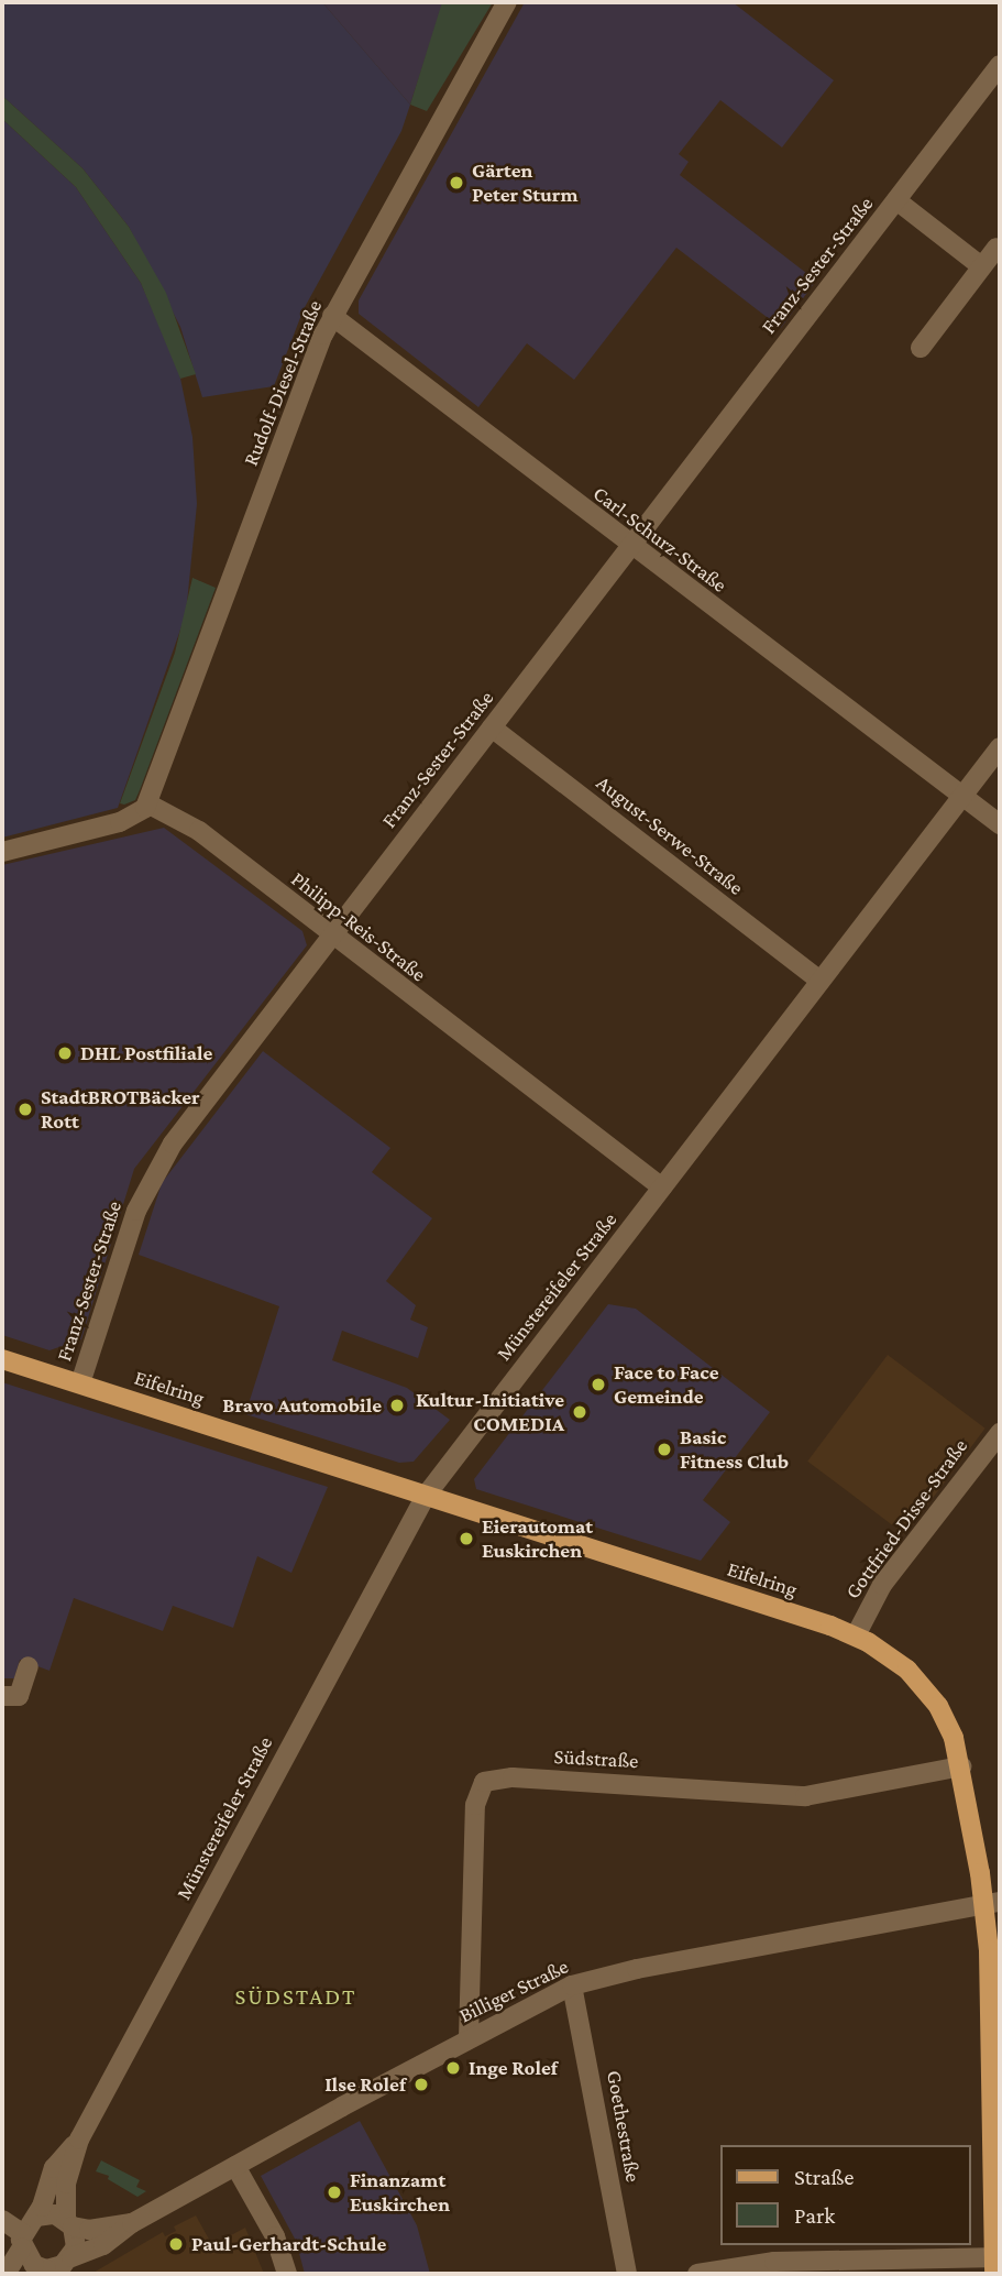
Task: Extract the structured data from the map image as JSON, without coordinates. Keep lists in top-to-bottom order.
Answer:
{
  "streets": {
    "main road": ["Eifelring"],
    "street": [
      "Franz-Sester-Straße",
      "Rudolf-Diesel-Straße",
      "Carl-Schurz-Straße",
      "August-Serwe-Straße",
      "Philipp-Reis-Straße",
      "Münstereifeler Straße",
      "Gottfried-Disse-Straße",
      "Südstraße",
      "Billiger Straße",
      "Goethestraße"
    ]
  },
  "crossings": [
    ["Franz-Sester-Straße", "Carl-Schurz-Straße"],
    ["Franz-Sester-Straße", "August-Serwe-Straße"],
    ["Franz-Sester-Straße", "Philipp-Reis-Straße"],
    ["Franz-Sester-Straße", "Eifelring"],
    ["Rudolf-Diesel-Straße", "Carl-Schurz-Straße"],
    ["Rudolf-Diesel-Straße", "Philipp-Reis-Straße"],
    ["Carl-Schurz-Straße", "Münstereifeler Straße"],
    ["August-Serwe-Straße", "Münstereifeler Straße"],
    ["Philipp-Reis-Straße", "Münstereifeler Straße"],
    ["Münstereifeler Straße", "Eifelring"],
    ["Münstereifeler Straße", "Billiger Straße"],
    ["Eifelring", "Gottfried-Disse-Straße"],
    ["Eifelring", "Südstraße"],
    ["Eifelring", "Billiger Straße"],
    ["Südstraße", "Billiger Straße"],
    ["Billiger Straße", "Goethestraße"]
  ],
  "districts": ["SÜDSTADT"],
  "places": [
    "Gärten Peter Sturm",
    "DHL Postfiliale",
    "StadtBROTBäcker Rott",
    "Face to Face Gemeinde",
    "Bravo Automobile",
    "Kultur-Initiative COMEDIA",
    "Basic Fitness Club",
    "Eierautomat Euskirchen",
    "Inge Rolef",
    "Ilse Rolef",
    "Finanzamt Euskirchen",
    "Paul-Gerhardt-Schule"
  ],
  "legend": ["Straße", "Park"]
}
